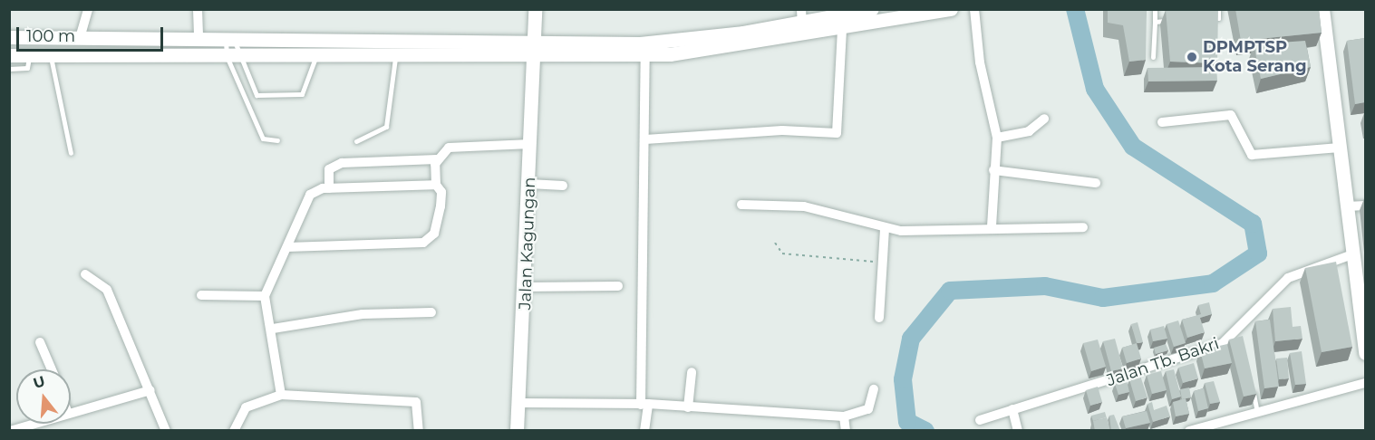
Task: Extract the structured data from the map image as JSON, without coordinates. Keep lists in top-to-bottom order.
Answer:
{
  "streets": {
    "main road": ["Jalan Kagungan"],
    "street": ["Jalan Tb. Bakri"]
  },
  "places": ["DPMPTSP Kota Serang"],
  "scale_bar": "100 m",
  "north": "top"
}
